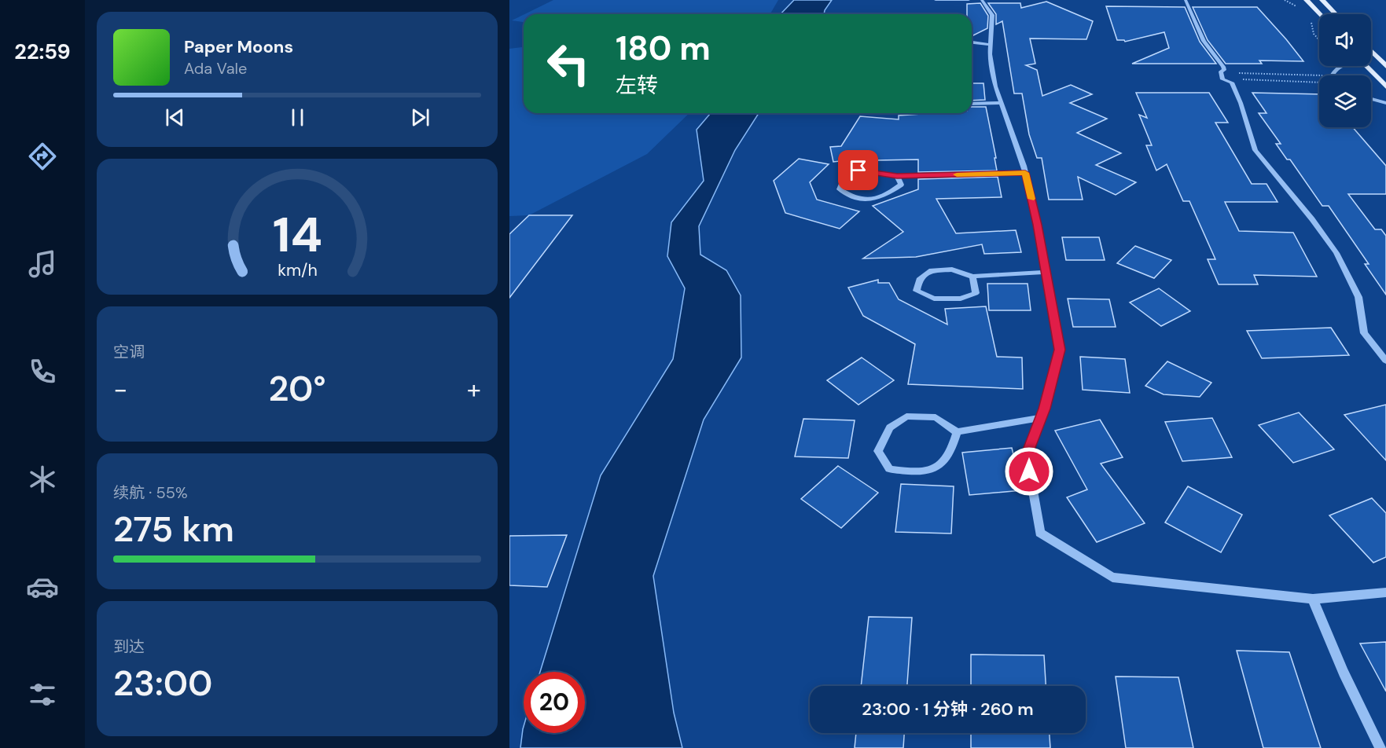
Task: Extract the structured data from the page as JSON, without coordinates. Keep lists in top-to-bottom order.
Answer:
{
  "page": {
    "tabs": "22:59",
    "turn": ["180 m", "左转"],
    "song": ["Paper Moons", "Ada Vale"],
    "tile": [
      "空调",
      ["续航 · 55%", "275 km"],
      ["到达", "23:00"]
    ],
    "heat": ["−", "20°", "+"],
    "limit": "20",
    "trip": "23:00 · 1 分钟 · 260 m",
    "gauge": ["14", "km/h"]
  }
}
